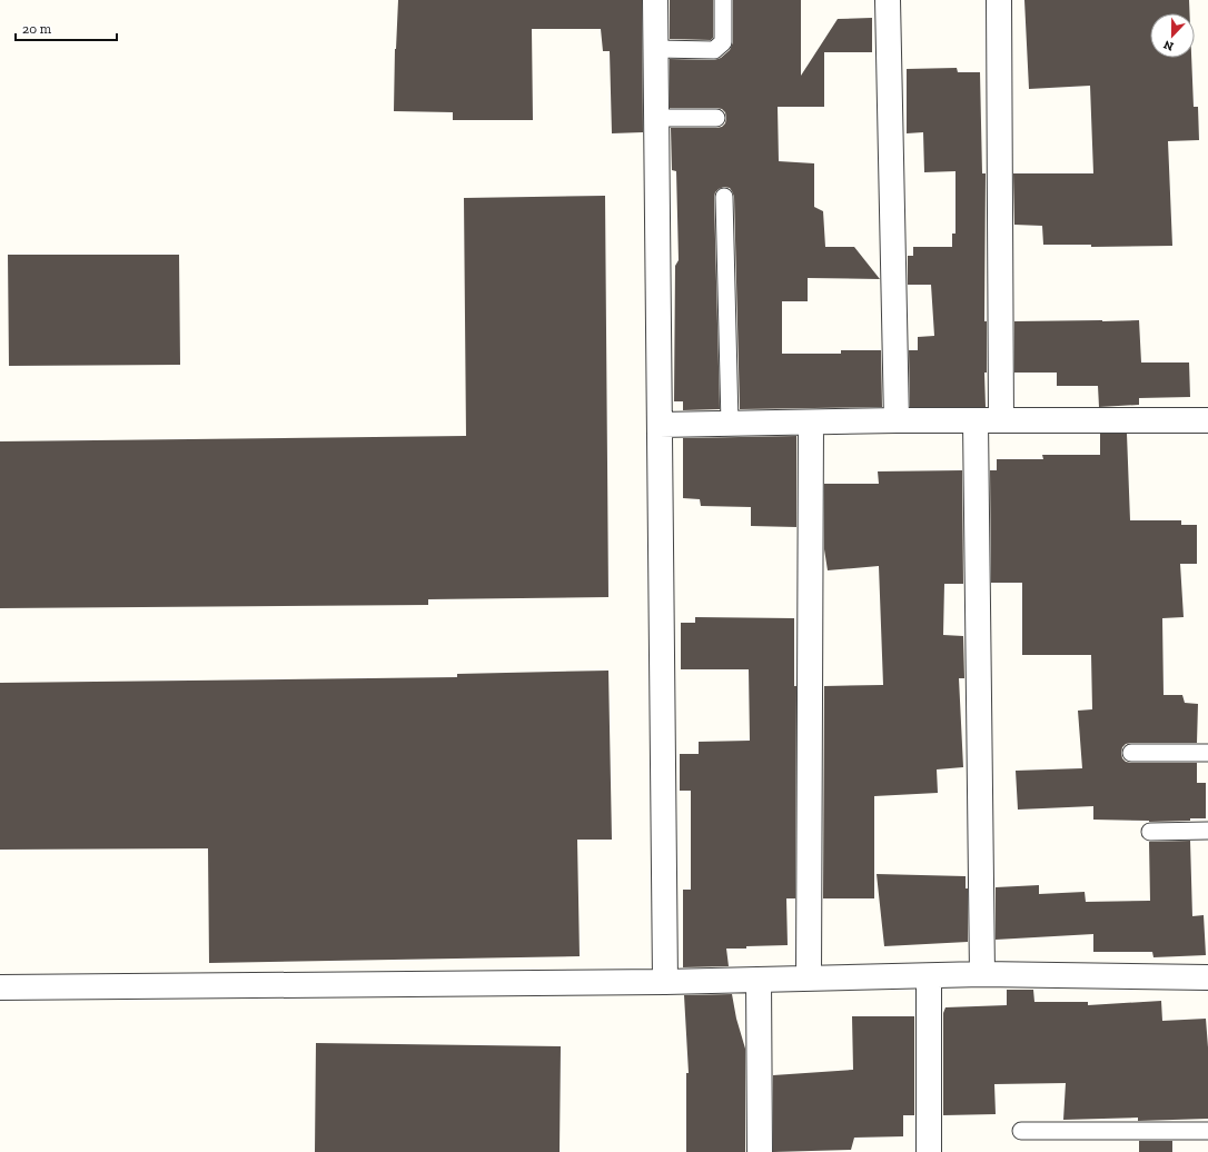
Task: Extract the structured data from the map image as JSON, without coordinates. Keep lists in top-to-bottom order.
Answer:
{
  "scale_bar": "20 m",
  "north": "bottom"
}
